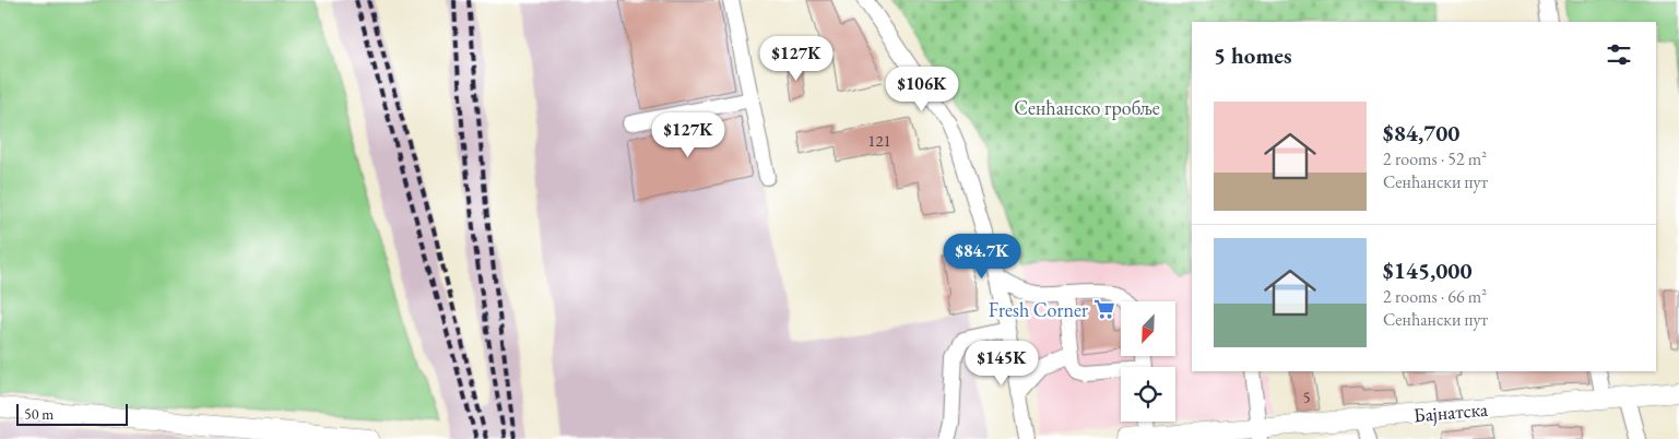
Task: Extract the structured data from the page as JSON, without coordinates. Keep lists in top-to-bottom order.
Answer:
{
  "streets": {
    "main road": ["Бајнатска"]
  },
  "parks": ["Сенћанско гробље"],
  "places": {
    "supermarket": ["Fresh Corner"]
  },
  "house_numbers": ["121", "5"],
  "scale_bar": "50 m",
  "north": "bottom left",
  "page": {
    "heading": "5 homes",
    "price": [
      "$127K",
      "$106K",
      "$127K",
      "$84.7K",
      "$145K"
    ],
    "list": [
      {
        "name": "$84,700",
        "note": "2 rooms · 52 m² · Сенћански пут"
      },
      {
        "name": "$145,000",
        "note": "2 rooms · 66 m² · Сенћански пут"
      }
    ],
    "scale": "50 m"
  }
}
